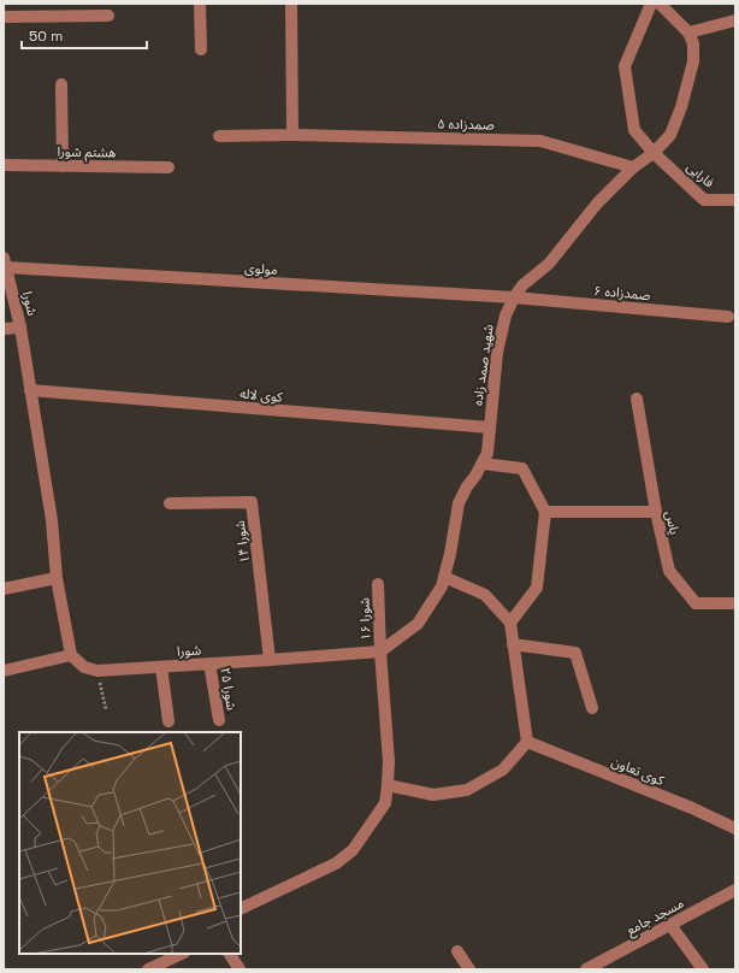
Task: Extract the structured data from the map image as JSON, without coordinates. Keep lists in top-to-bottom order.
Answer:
{
  "streets": {
    "street": [
      "صمدزاده ۵",
      "هشتم شورا",
      "فارابی",
      "مولوی",
      "صمدزاده ۶",
      "شورا",
      "شهید صمد زاده",
      "کوی لاله",
      "یاس",
      "شورا ۱۴",
      "شورا ۱۶",
      "شورا ۲۵",
      "کوی تعاون",
      "مسجد جامع"
    ]
  },
  "crossings": [
    ["صمدزاده ۵", "شهید صمد زاده"],
    ["فارابی", "شهید صمد زاده"],
    ["مولوی", "صمدزاده ۶"],
    ["مولوی", "شورا"],
    ["مولوی", "شهید صمد زاده"],
    ["صمدزاده ۶", "شهید صمد زاده"],
    ["شورا", "شهید صمد زاده"],
    ["شورا", "کوی لاله"],
    ["شورا", "شورا ۱۴"],
    ["شورا", "شورا ۱۶"],
    ["شورا", "شورا ۲۵"],
    ["شهید صمد زاده", "کوی لاله"],
    ["شهید صمد زاده", "شورا ۱۶"]
  ],
  "scale_bar": "50 m"
}
